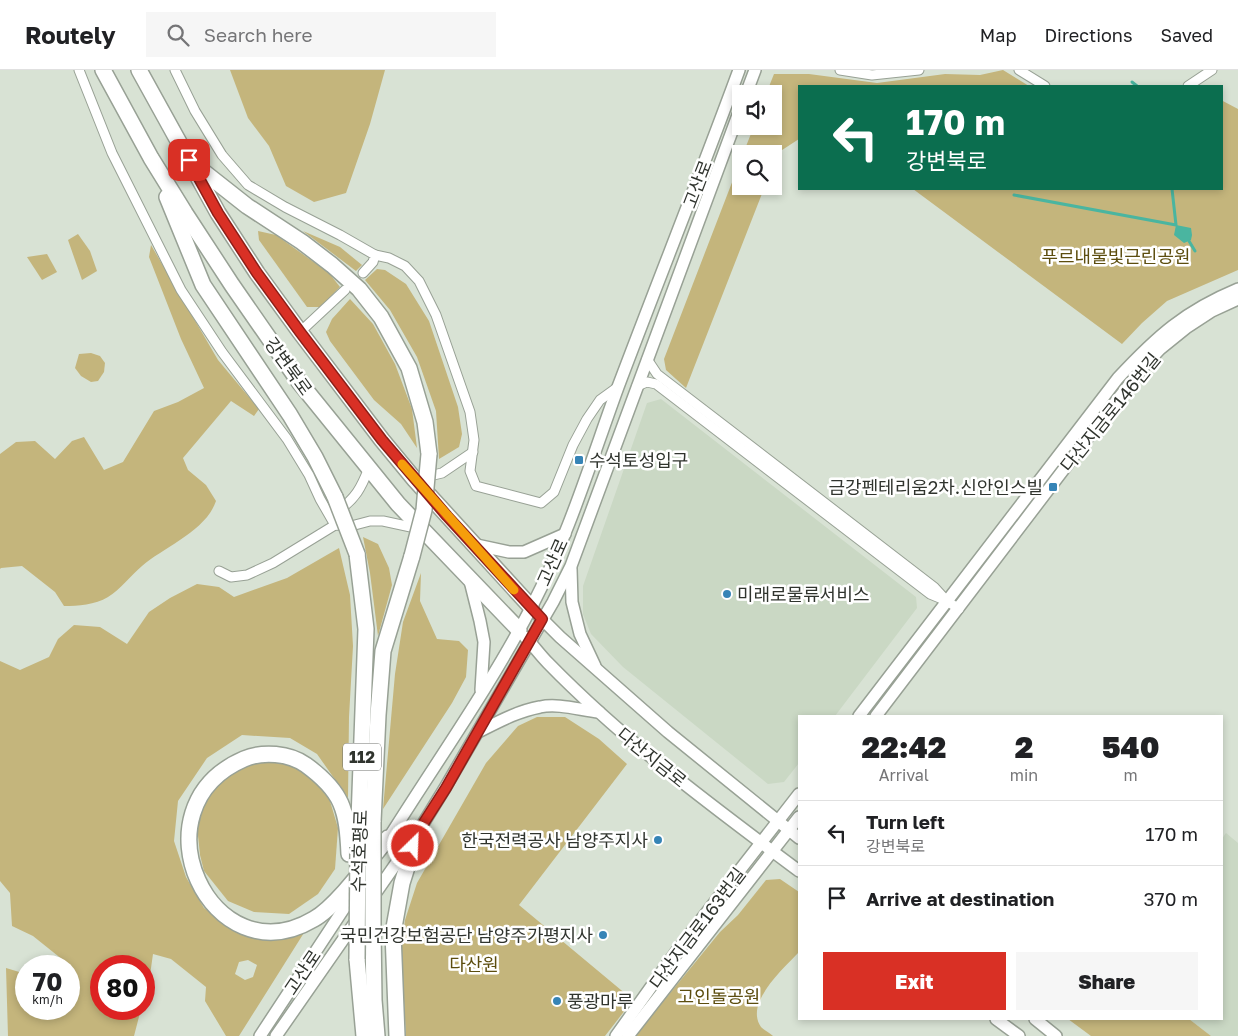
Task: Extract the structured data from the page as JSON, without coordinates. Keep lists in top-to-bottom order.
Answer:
{
  "streets": {
    "highway": ["강변북로", "112", "수석호평로"],
    "street": [
      "고산로",
      "다산지금로146번길",
      "다산지금로",
      "다산지금로163번길"
    ]
  },
  "crossings": [
    ["고산로", "강변북로"],
    ["고산로", "다산지금로"],
    ["강변북로", "다산지금로"],
    ["강변북로", "수석호평로"],
    ["다산지금로", "다산지금로163번길"]
  ],
  "parks": ["푸르내물빛근린공원", "다산원", "고인돌공원"],
  "places": {
    "transit": ["수석토성입구", "금강펜테리움2차.신안인스빌"],
    "other": [
      "미래로물류서비스",
      "한국전력공사 남양주지사",
      "국민건강보험공단 남양주가평지사",
      "풍광마루"
    ]
  },
  "page": {
    "header": "Routely",
    "search": "Search here",
    "nav": ["Map", "Directions", "Saved"],
    "turn": ["170 m", "강변북로"],
    "eta": [
      "22:42",
      "Arrival",
      "2",
      "min",
      "540",
      "m"
    ],
    "list": [
      {
        "name": "Turn left",
        "note": "강변북로",
        "value": "170 m"
      },
      {
        "name": "Arrive at destination",
        "value": "370 m"
      }
    ],
    "buttons": ["Exit", "Share"],
    "speed": "70 km/h",
    "limit": "80"
  }
}
